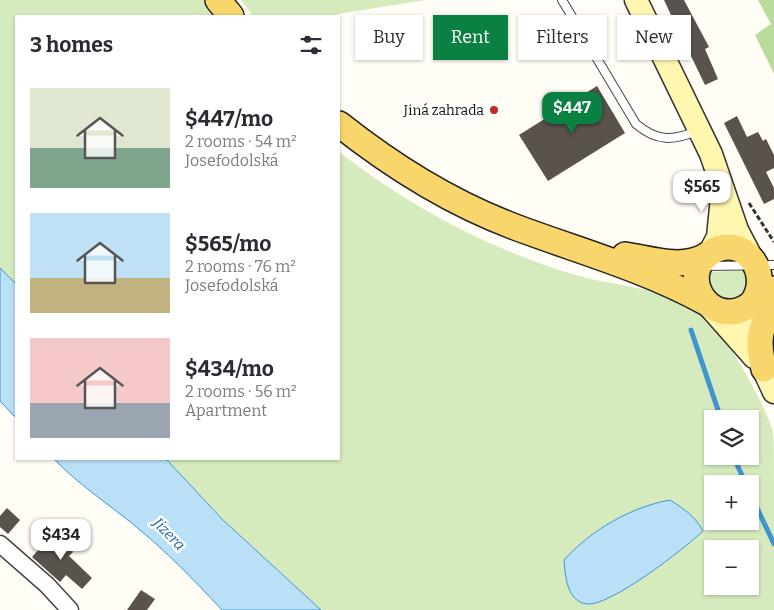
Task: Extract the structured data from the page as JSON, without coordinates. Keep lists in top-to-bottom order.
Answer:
{
  "water": ["Jizera"],
  "places": ["Jiná zahrada"],
  "page": {
    "chip": [
      "Buy",
      "Rent",
      "Filters",
      "New"
    ],
    "heading": "3 homes",
    "list": [
      {
        "name": "$447/mo",
        "note": "2 rooms · 54 m² · Josefodolská"
      },
      {
        "name": "$565/mo",
        "note": "2 rooms · 76 m² · Josefodolská"
      },
      {
        "name": "$434/mo",
        "note": "2 rooms · 56 m² · Apartment"
      }
    ],
    "price": ["$447", "$565", "$434"],
    "map_buttons": ["+", "−"]
  }
}
